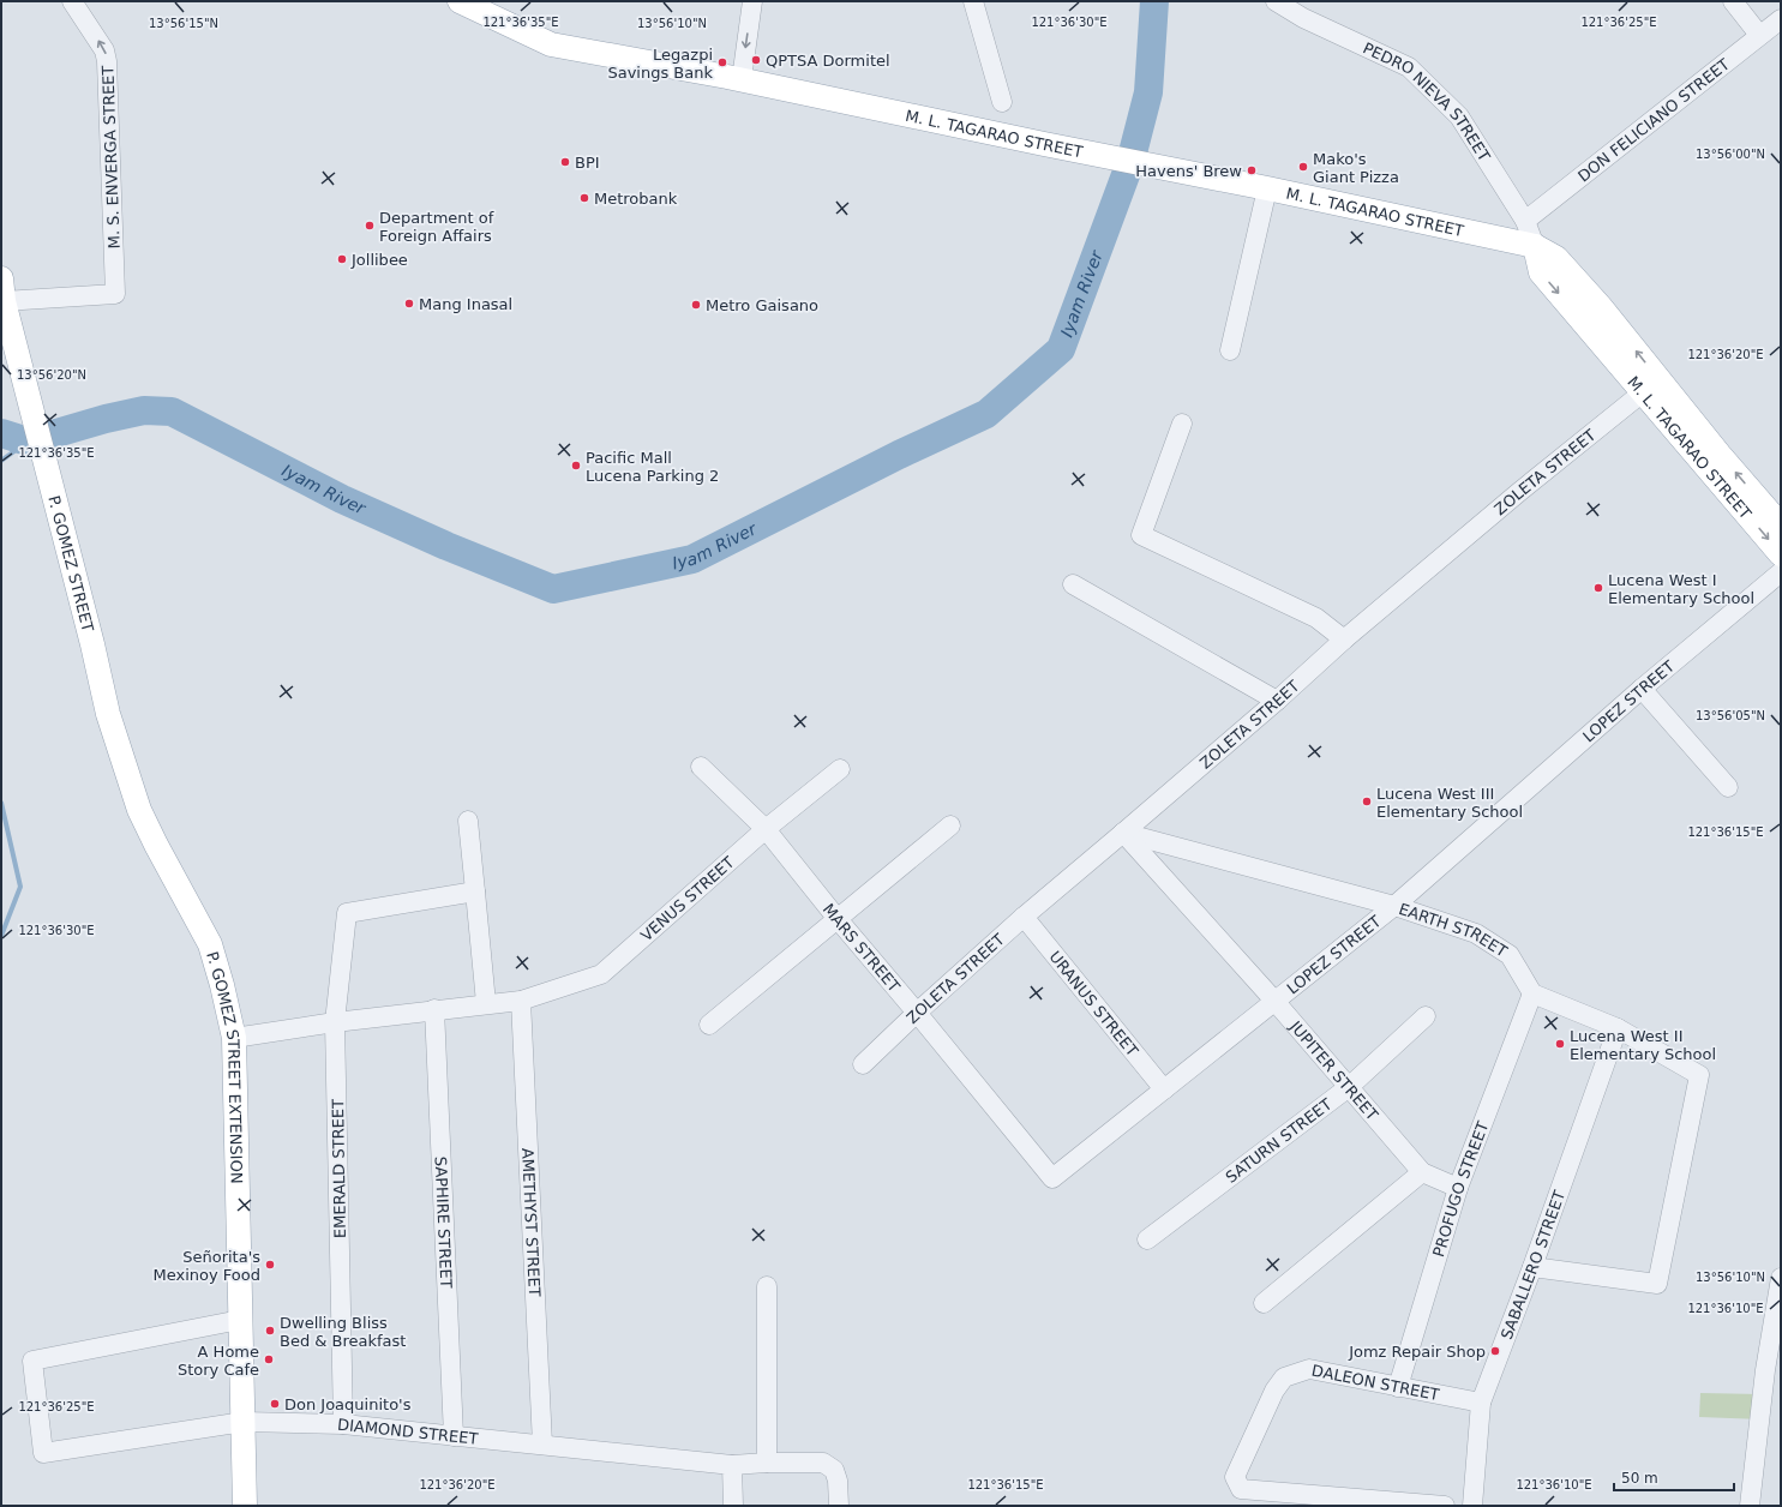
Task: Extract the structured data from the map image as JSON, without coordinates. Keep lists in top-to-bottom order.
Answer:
{
  "streets": {
    "main road": ["M. L. TAGARAO STREET", "P. GOMEZ STREET", "P. GOMEZ STREET EXTENSION"],
    "street": [
      "PEDRO NIEVA STREET",
      "DON FELICIANO STREET",
      "M. S. ENVERGA STREET",
      "ZOLETA STREET",
      "LOPEZ STREET",
      "VENUS STREET",
      "EARTH STREET",
      "MARS STREET",
      "URANUS STREET",
      "JUPITER STREET",
      "SATURN STREET",
      "EMERALD STREET",
      "PROFUGO STREET",
      "SAPHIRE STREET",
      "AMETHYST STREET",
      "SABALLERO STREET",
      "DALEON STREET",
      "DIAMOND STREET"
    ]
  },
  "crossings": [
    ["PEDRO NIEVA STREET", "DON FELICIANO STREET"],
    ["PEDRO NIEVA STREET", "M. L. TAGARAO STREET"],
    ["M. L. TAGARAO STREET", "ZOLETA STREET"],
    ["M. S. ENVERGA STREET", "P. GOMEZ STREET"],
    ["ZOLETA STREET", "EARTH STREET"],
    ["ZOLETA STREET", "MARS STREET"],
    ["ZOLETA STREET", "URANUS STREET"],
    ["ZOLETA STREET", "JUPITER STREET"],
    ["P. GOMEZ STREET", "P. GOMEZ STREET EXTENSION"],
    ["LOPEZ STREET", "EARTH STREET"],
    ["LOPEZ STREET", "MARS STREET"],
    ["LOPEZ STREET", "URANUS STREET"],
    ["LOPEZ STREET", "JUPITER STREET"],
    ["VENUS STREET", "MARS STREET"],
    ["VENUS STREET", "P. GOMEZ STREET EXTENSION"],
    ["VENUS STREET", "EMERALD STREET"],
    ["VENUS STREET", "SAPHIRE STREET"],
    ["VENUS STREET", "AMETHYST STREET"],
    ["EARTH STREET", "JUPITER STREET"],
    ["EARTH STREET", "PROFUGO STREET"],
    ["P. GOMEZ STREET EXTENSION", "DIAMOND STREET"],
    ["JUPITER STREET", "SATURN STREET"],
    ["JUPITER STREET", "PROFUGO STREET"],
    ["EMERALD STREET", "DIAMOND STREET"],
    ["PROFUGO STREET", "DALEON STREET"],
    ["SAPHIRE STREET", "DIAMOND STREET"],
    ["AMETHYST STREET", "DIAMOND STREET"],
    ["SABALLERO STREET", "DALEON STREET"]
  ],
  "water": ["Iyam River"],
  "places": [
    "QPTSA Dormitel",
    "Legazpi Savings Bank",
    "BPI",
    "Mako's Giant Pizza",
    "Havens' Brew",
    "Metrobank",
    "Department of Foreign Affairs",
    "Jollibee",
    "Mang Inasal",
    "Metro Gaisano",
    "Pacific Mall Lucena Parking 2",
    "Lucena West I Elementary School",
    "Lucena West III Elementary School",
    "Lucena West II Elementary School",
    "Señorita's Mexinoy Food",
    "Dwelling Bliss Bed & Breakfast",
    "Jomz Repair Shop",
    "A Home Story Cafe",
    "Don Joaquinito's"
  ],
  "scale_bar": "50 m",
  "coordinates": [
    "121°36'35\"E",
    "121°36'30\"E",
    "121°36'25\"E",
    "13°56'15\"N",
    "13°56'10\"N",
    "13°56'00\"N",
    "121°36'20\"E",
    "13°56'20\"N",
    "13°56'05\"N",
    "121°36'15\"E",
    "121°36'10\"E"
  ]
}
